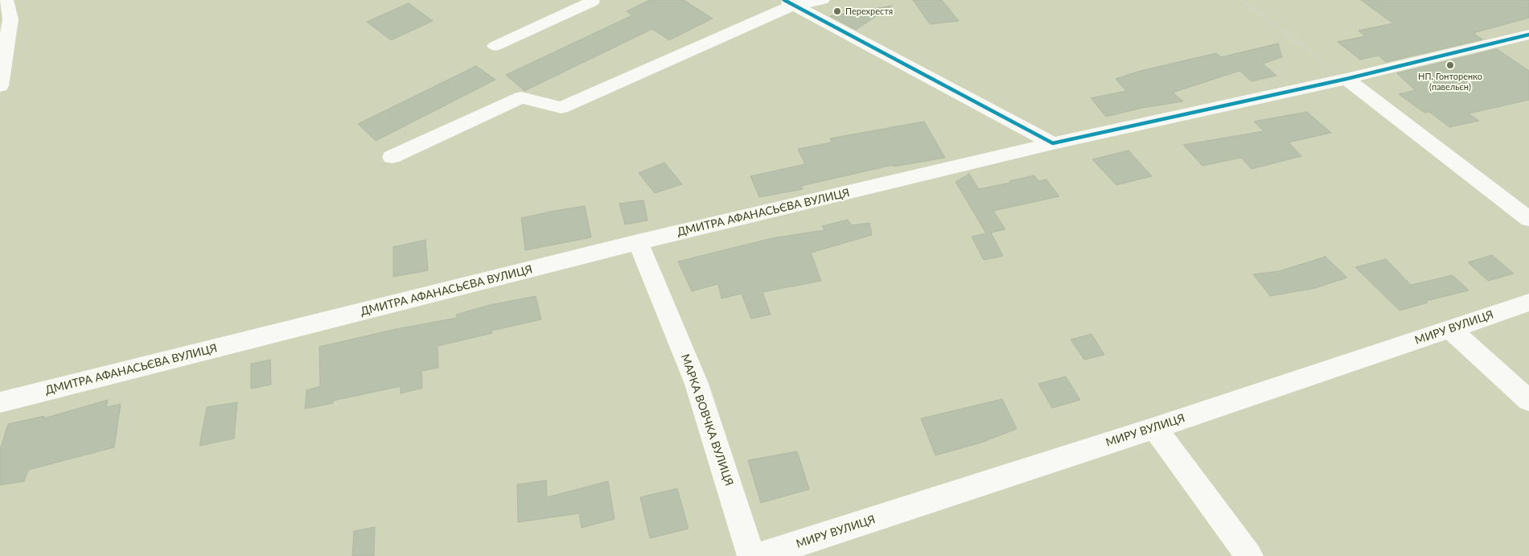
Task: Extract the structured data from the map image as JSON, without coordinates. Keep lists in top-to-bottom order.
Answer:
{
  "streets": {
    "street": ["ДМИТРА АФАНАСЬЄВА ВУЛИЦЯ", "МИРУ ВУЛИЦЯ", "МАРКА ВОВЧКА ВУЛИЦЯ"]
  },
  "crossings": [
    ["ДМИТРА АФАНАСЬЄВА ВУЛИЦЯ", "МАРКА ВОВЧКА ВУЛИЦЯ"]
  ],
  "places": ["Перехрестя", "НП. Гонторенко (павельєн)"]
}
